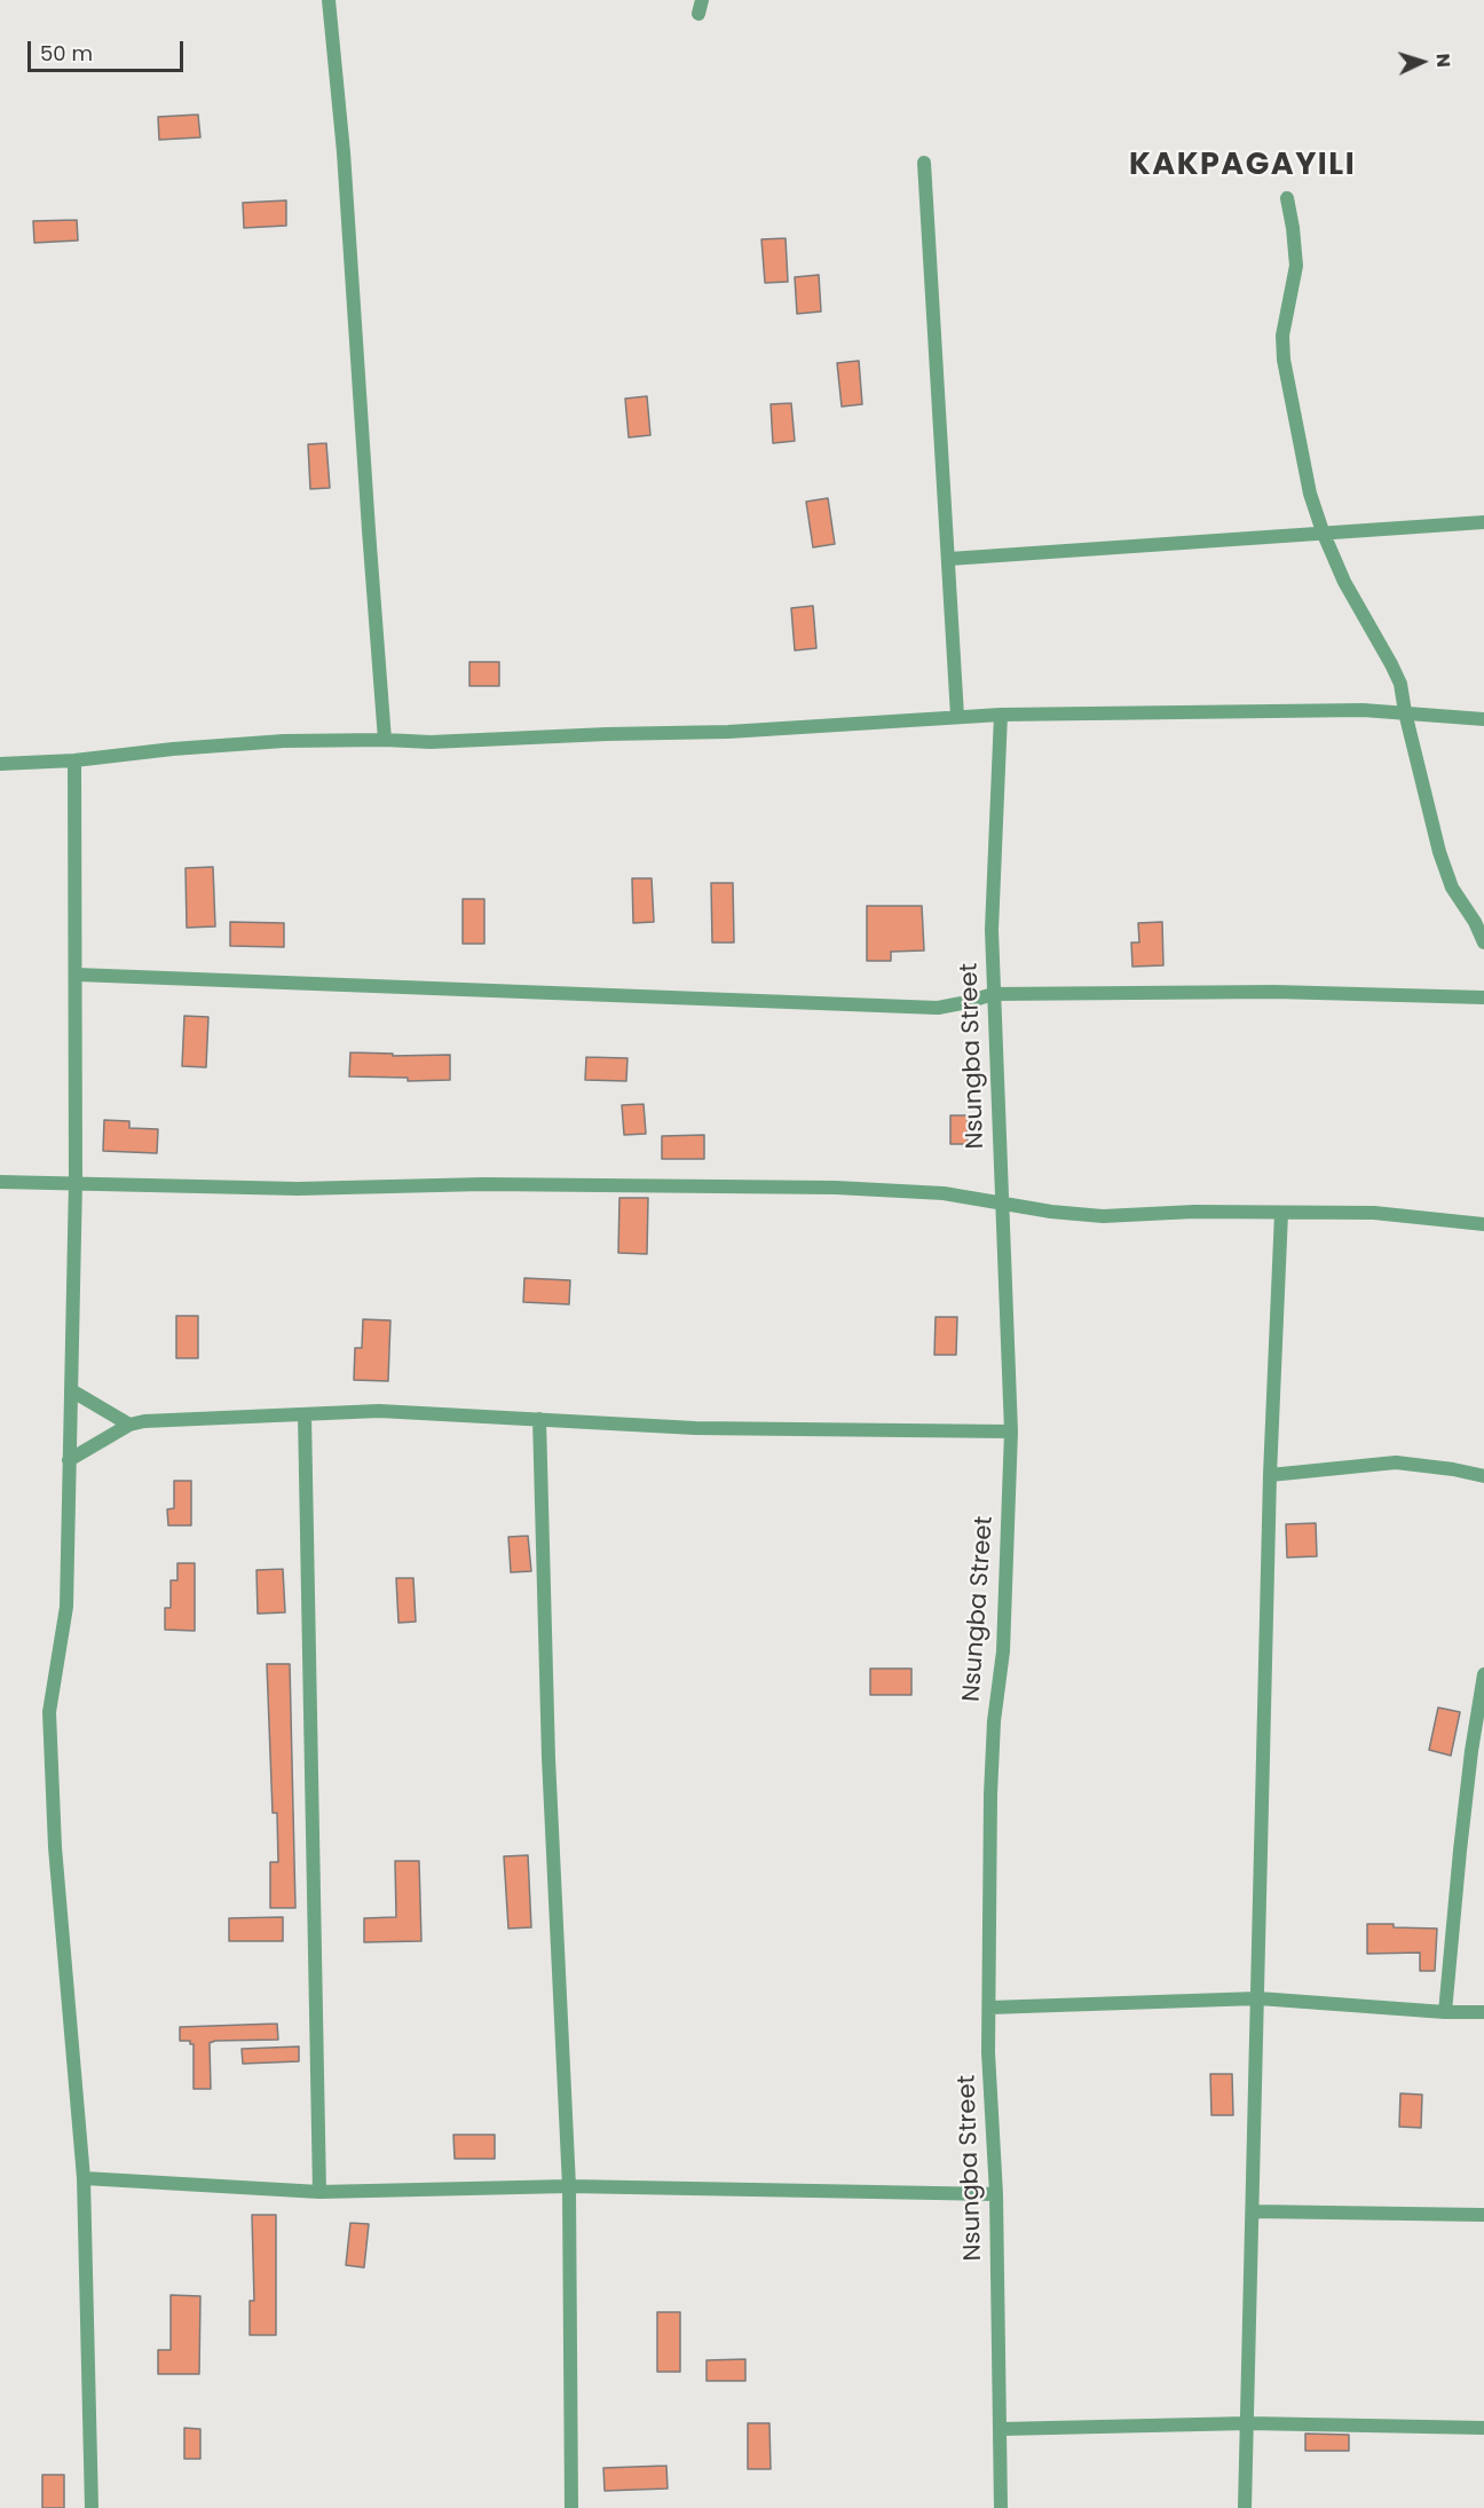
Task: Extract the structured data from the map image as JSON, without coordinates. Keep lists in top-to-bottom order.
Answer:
{
  "streets": {
    "street": ["Nsungba Street"]
  },
  "districts": ["KAKPAGAYILI"],
  "scale_bar": "50 m",
  "north": "right"
}
